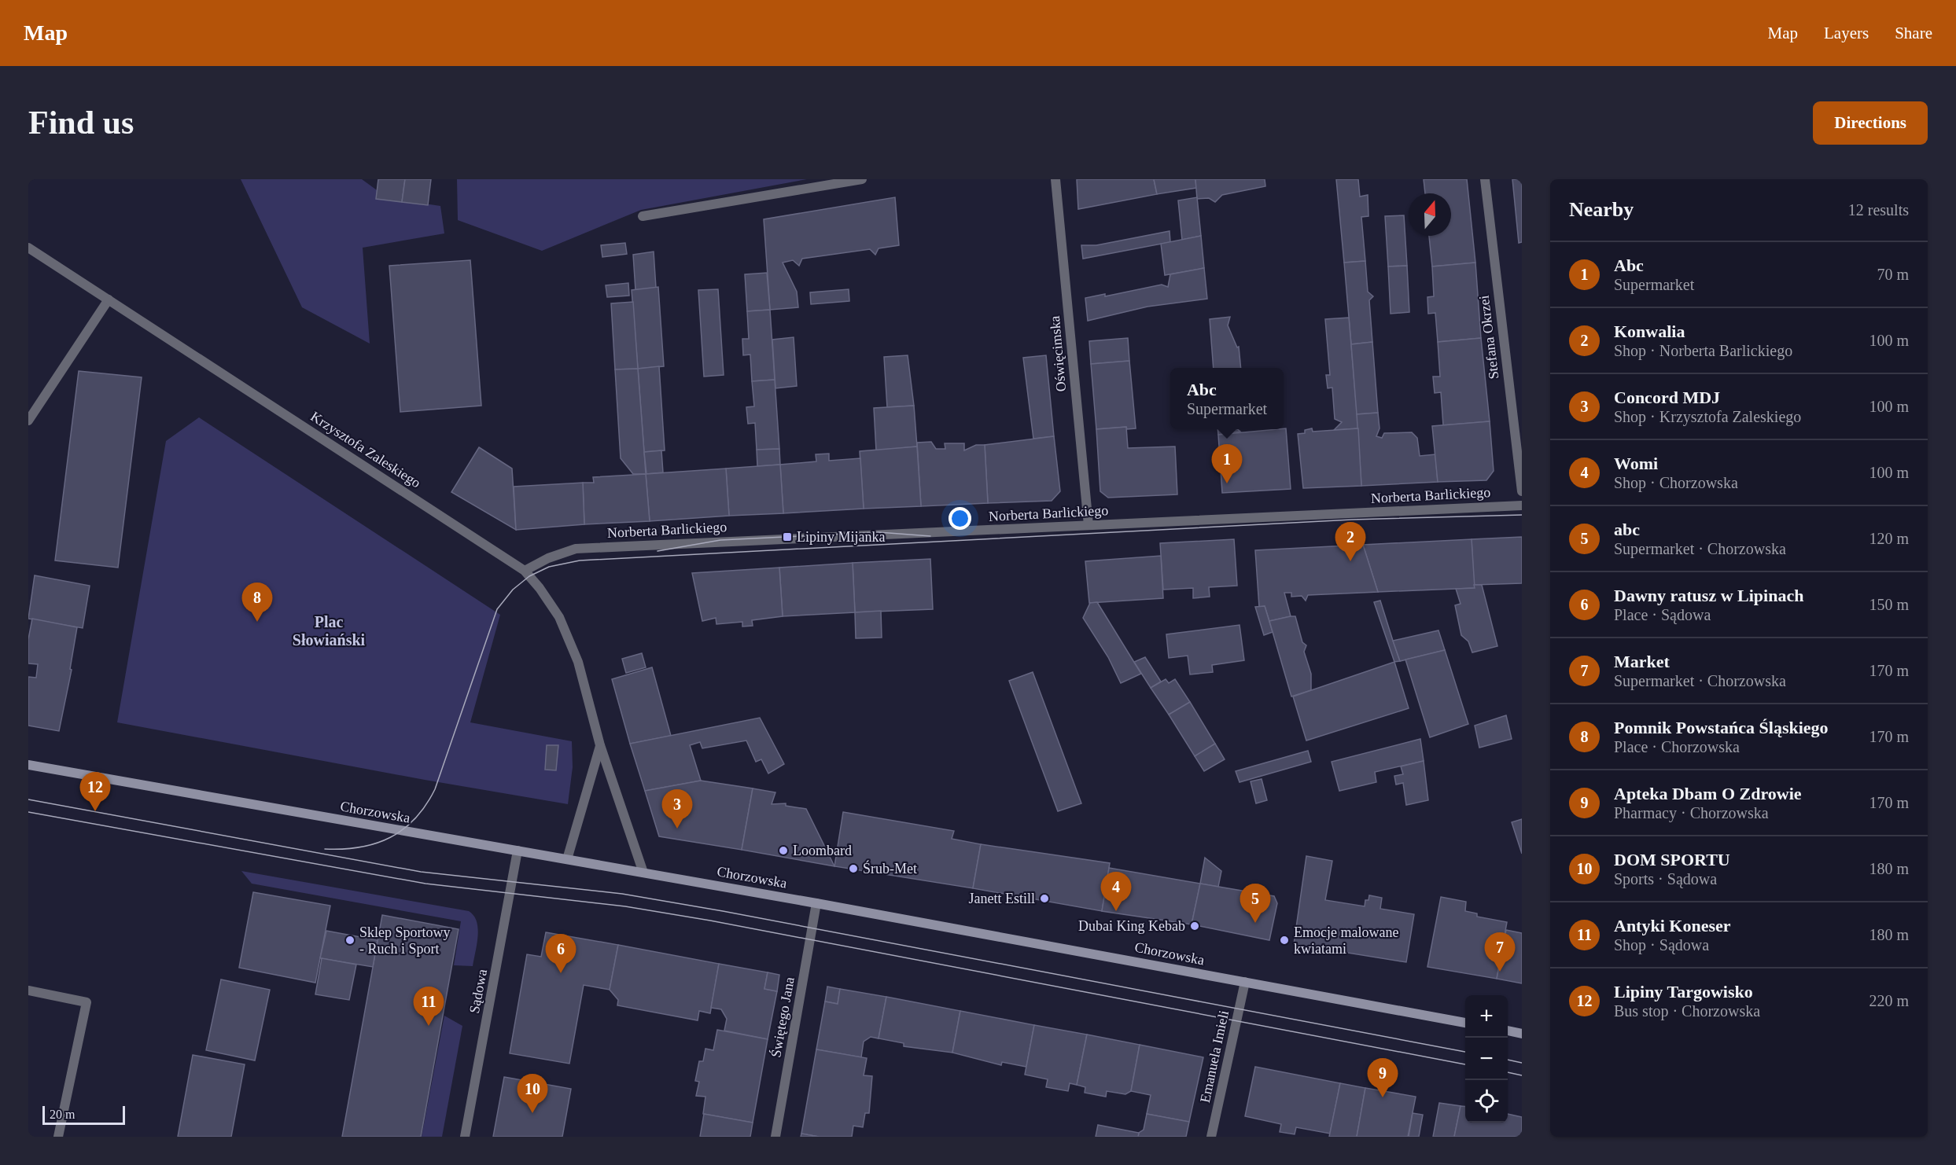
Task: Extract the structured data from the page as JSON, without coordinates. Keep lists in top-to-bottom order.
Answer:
{
  "streets": {
    "street": [
      "Stefana Okrzei",
      "Oświęcimska",
      "Krzysztofa Zaleskiego",
      "Norberta Barlickiego",
      "Chorzowska",
      "Sądowa",
      "Świętego Jana",
      "Emanuela Imieli"
    ]
  },
  "crossings": [
    ["Oświęcimska", "Norberta Barlickiego"],
    ["Krzysztofa Zaleskiego", "Norberta Barlickiego"],
    ["Krzysztofa Zaleskiego", "Chorzowska"],
    ["Chorzowska", "Sądowa"],
    ["Chorzowska", "Świętego Jana"],
    ["Chorzowska", "Emanuela Imieli"]
  ],
  "districts": ["Plac Słowiański"],
  "places": {
    "transit": ["Lipiny Mijanka"],
    "other": [
      "Loombard",
      "Śrub-Met",
      "Janett Estill",
      "Dubai King Kebab",
      "Sklep Sportowy - Ruch i Sport",
      "Emocje malowane kwiatami"
    ]
  },
  "scale_bar": "20 m",
  "north": "top",
  "page": {
    "header": "Map",
    "nav": ["Map", "Layers", "Share"],
    "buttons": "Directions",
    "title": "Find us",
    "heading": ["Nearby", "12 results"],
    "list": [
      {
        "mark": "1",
        "name": "Abc",
        "note": "Supermarket",
        "value": "70 m"
      },
      {
        "mark": "2",
        "name": "Konwalia",
        "note": "Shop · Norberta Barlickiego",
        "value": "100 m"
      },
      {
        "mark": "3",
        "name": "Concord MDJ",
        "note": "Shop · Krzysztofa Zaleskiego",
        "value": "100 m"
      },
      {
        "mark": "4",
        "name": "Womi",
        "note": "Shop · Chorzowska",
        "value": "100 m"
      },
      {
        "mark": "5",
        "name": "abc",
        "note": "Supermarket · Chorzowska",
        "value": "120 m"
      },
      {
        "mark": "6",
        "name": "Dawny ratusz w Lipinach",
        "note": "Place · Sądowa",
        "value": "150 m"
      },
      {
        "mark": "7",
        "name": "Market",
        "note": "Supermarket · Chorzowska",
        "value": "170 m"
      },
      {
        "mark": "8",
        "name": "Pomnik Powstańca Śląskiego",
        "note": "Place · Chorzowska",
        "value": "170 m"
      },
      {
        "mark": "9",
        "name": "Apteka Dbam O Zdrowie",
        "note": "Pharmacy · Chorzowska",
        "value": "170 m"
      },
      {
        "mark": "10",
        "name": "DOM SPORTU",
        "note": "Sports · Sądowa",
        "value": "180 m"
      },
      {
        "mark": "11",
        "name": "Antyki Koneser",
        "note": "Shop · Sądowa",
        "value": "180 m"
      },
      {
        "mark": "12",
        "name": "Lipiny Targowisko",
        "note": "Bus stop · Chorzowska",
        "value": "220 m"
      }
    ],
    "popup": ["Abc", "Supermarket"],
    "pins": [
      "1",
      "2",
      "8",
      "12",
      "3",
      "4",
      "5",
      "7",
      "6",
      "11",
      "9",
      "10"
    ],
    "map_buttons": ["+", "−"],
    "scale": "20 m"
  }
}
